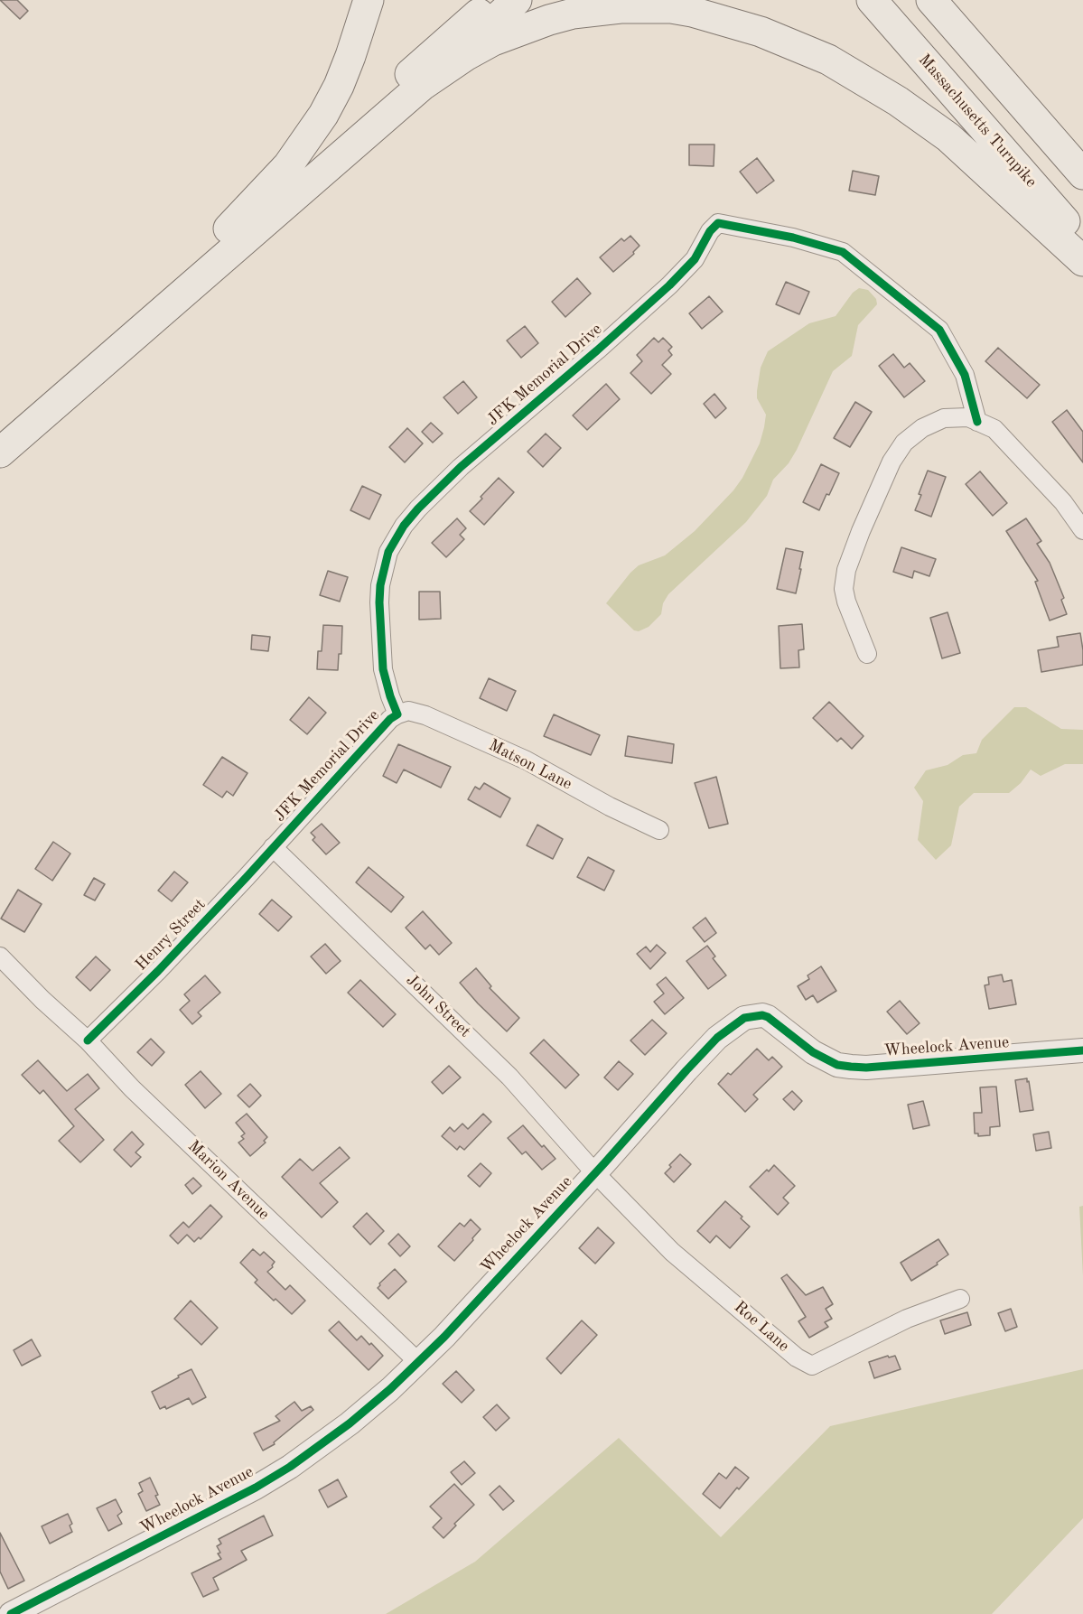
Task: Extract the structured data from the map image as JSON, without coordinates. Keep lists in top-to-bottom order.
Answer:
{
  "streets": {
    "highway": ["Massachusetts Turnpike"],
    "street": [
      "JFK Memorial Drive",
      "Matson Lane",
      "Henry Street",
      "John Street",
      "Wheelock Avenue",
      "Marion Avenue",
      "Roe Lane"
    ]
  },
  "crossings": [
    ["JFK Memorial Drive", "Matson Lane"],
    ["JFK Memorial Drive", "Henry Street"],
    ["JFK Memorial Drive", "John Street"],
    ["Henry Street", "John Street"],
    ["Henry Street", "Marion Avenue"],
    ["John Street", "Wheelock Avenue"],
    ["John Street", "Roe Lane"],
    ["Wheelock Avenue", "Marion Avenue"],
    ["Wheelock Avenue", "Roe Lane"]
  ]
}
